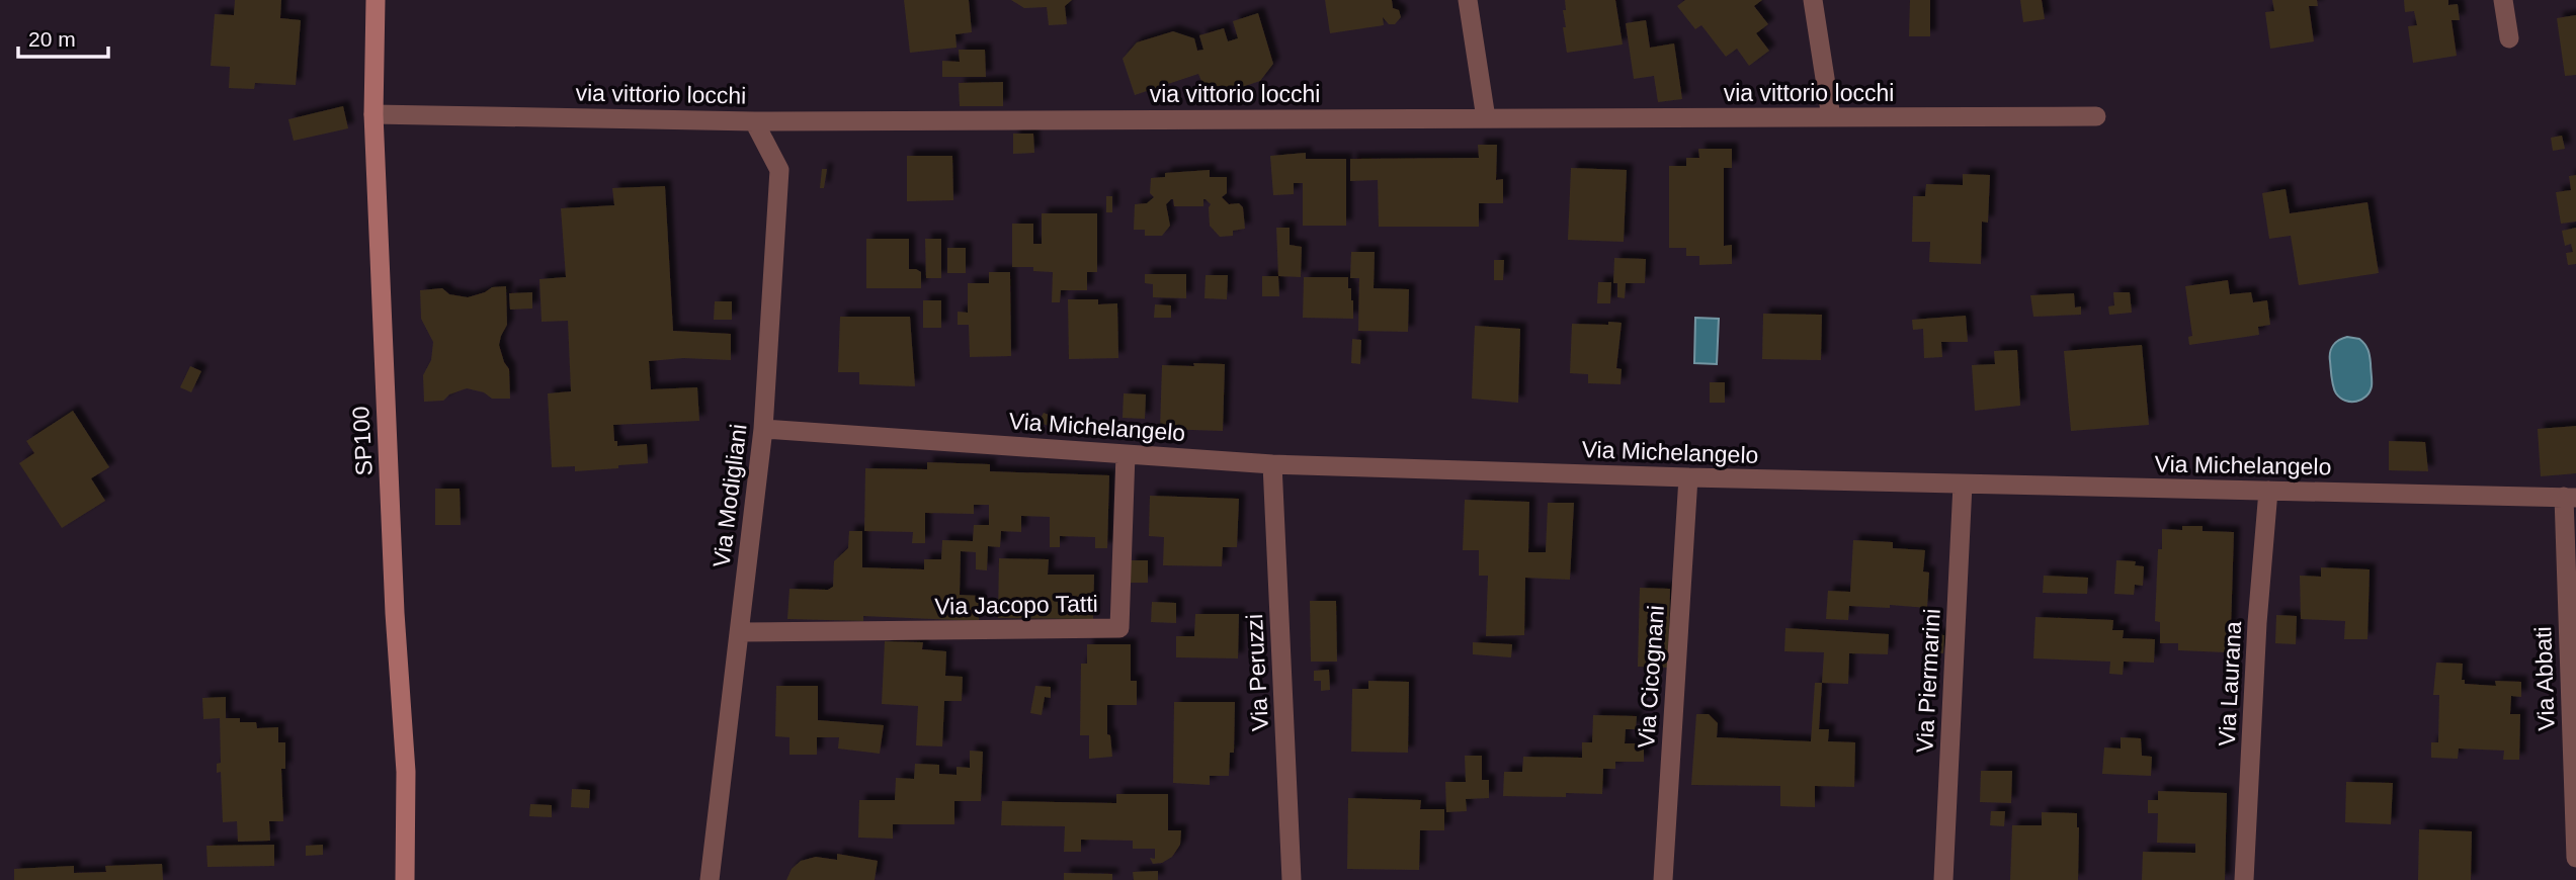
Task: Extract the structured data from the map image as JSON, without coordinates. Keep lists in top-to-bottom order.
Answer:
{
  "streets": {
    "main road": ["SP100"],
    "street": [
      "via vittorio locchi",
      "Via Michelangelo",
      "Via Modigliani",
      "Via Jacopo Tatti",
      "Via Peruzzi",
      "Via Cicognani",
      "Via Abbati",
      "Via Piermarini",
      "Via Laurana"
    ]
  },
  "crossings": [
    ["via vittorio locchi", "SP100"],
    ["via vittorio locchi", "Via Modigliani"],
    ["Via Michelangelo", "Via Modigliani"],
    ["Via Michelangelo", "Via Jacopo Tatti"],
    ["Via Michelangelo", "Via Peruzzi"],
    ["Via Michelangelo", "Via Cicognani"],
    ["Via Michelangelo", "Via Abbati"],
    ["Via Michelangelo", "Via Piermarini"],
    ["Via Michelangelo", "Via Laurana"],
    ["Via Modigliani", "Via Jacopo Tatti"]
  ],
  "scale_bar": "20 m"
}
